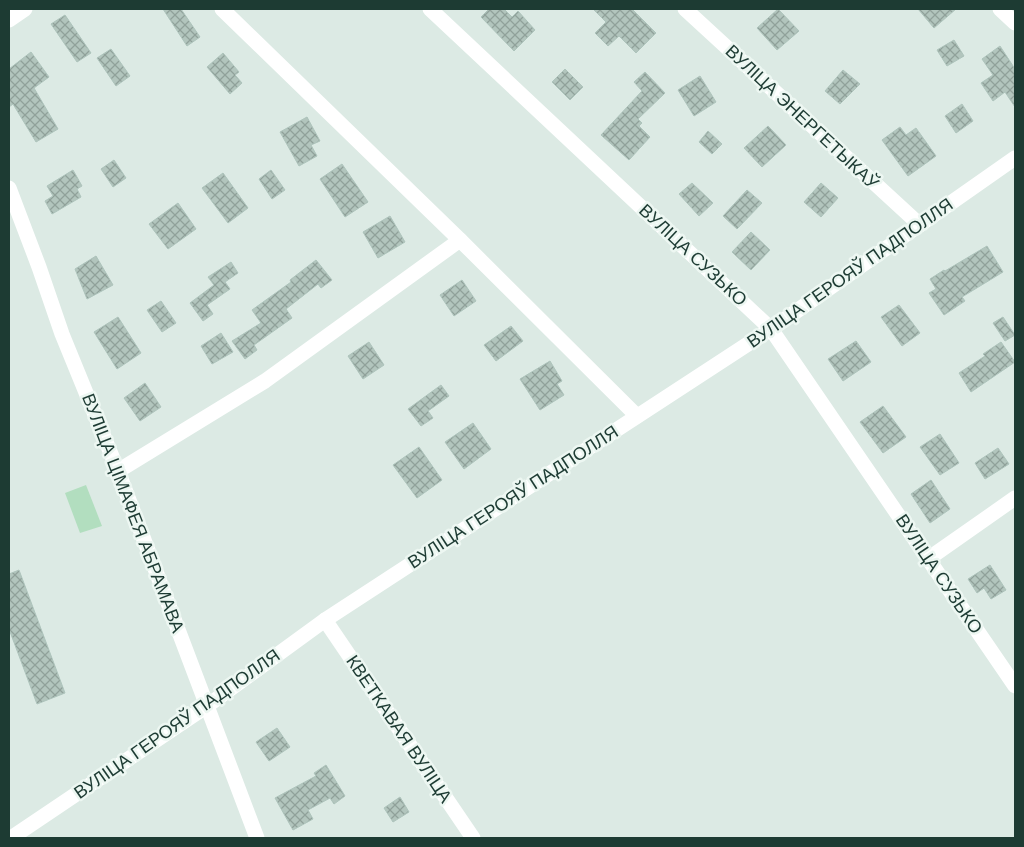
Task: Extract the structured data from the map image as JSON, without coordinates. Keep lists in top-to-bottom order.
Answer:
{
  "streets": {
    "street": [
      "ВУЛІЦА ЭНЕРГЕТЫКАЎ",
      "ВУЛІЦА СУЗЬКО",
      "ВУЛІЦА ГЕРОЯЎ ПАДПОЛЛЯ",
      "ВУЛІЦА ЦІМАФЕЯ АБРАМАВА",
      "КВЕТКАВАЯ ВУЛІЦА"
    ]
  },
  "crossings": [
    ["ВУЛІЦА ЭНЕРГЕТЫКАЎ", "ВУЛІЦА ГЕРОЯЎ ПАДПОЛЛЯ"],
    ["ВУЛІЦА СУЗЬКО", "ВУЛІЦА ГЕРОЯЎ ПАДПОЛЛЯ"],
    ["ВУЛІЦА ГЕРОЯЎ ПАДПОЛЛЯ", "ВУЛІЦА ЦІМАФЕЯ АБРАМАВА"],
    ["ВУЛІЦА ГЕРОЯЎ ПАДПОЛЛЯ", "КВЕТКАВАЯ ВУЛІЦА"]
  ]
}
